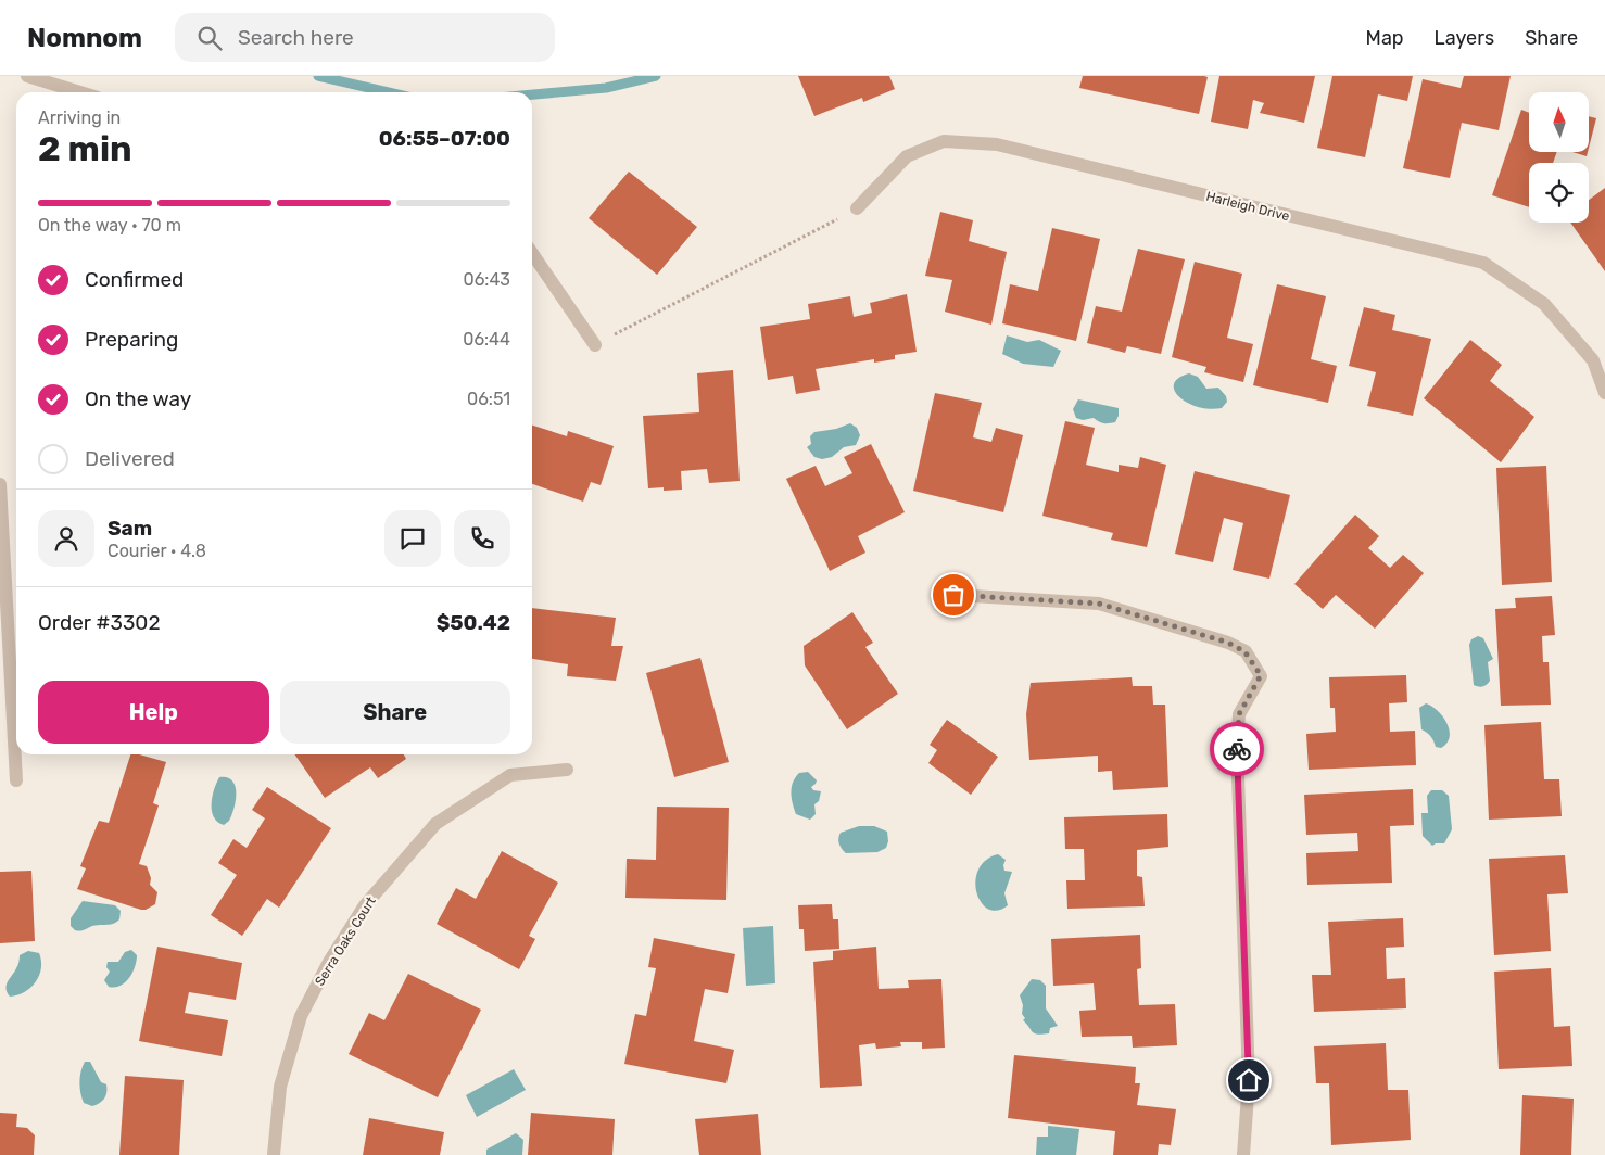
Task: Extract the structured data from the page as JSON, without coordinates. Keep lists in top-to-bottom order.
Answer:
{
  "streets": {
    "street": ["Harleigh Drive", "Serra Oaks Court"]
  },
  "north": "top",
  "page": {
    "header": "Nomnom",
    "search": "Search here",
    "nav": ["Map", "Layers", "Share"],
    "heading": ["2 min", "Arriving in", "06:55–07:00"],
    "panel": [
      "Sam",
      "Courier · 4.8",
      "Order #3302",
      "$50.42"
    ],
    "bar": "On the way · 70 m",
    "list": [
      ["Confirmed", "06:43"],
      ["Preparing", "06:44"],
      ["On the way", "06:51"],
      "Delivered"
    ],
    "buttons": ["Help", "Share"]
  }
}
